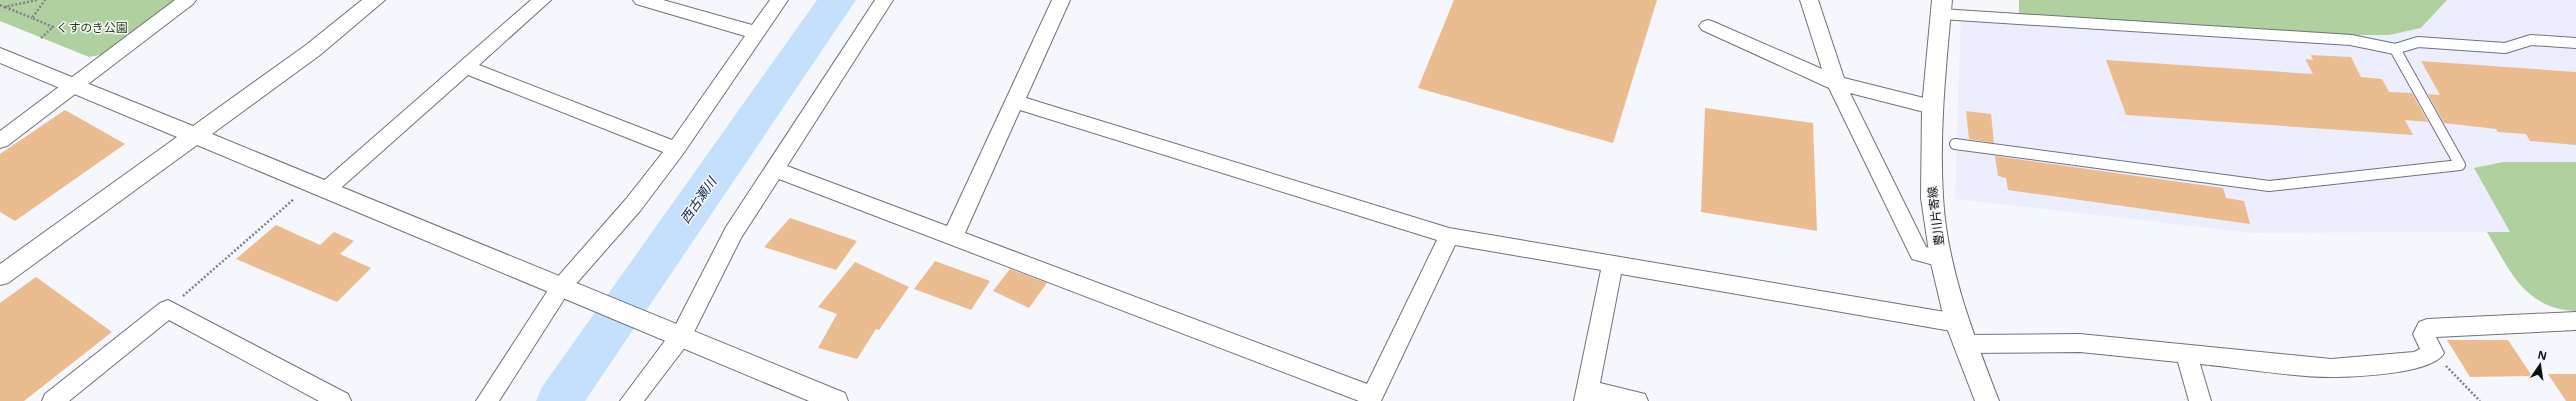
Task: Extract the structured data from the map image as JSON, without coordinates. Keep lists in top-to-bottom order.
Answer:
{
  "streets": {
    "street": ["豊川片寄線"]
  },
  "water": ["西古瀬川"],
  "parks": ["くすのき公園"],
  "north": "top"
}
